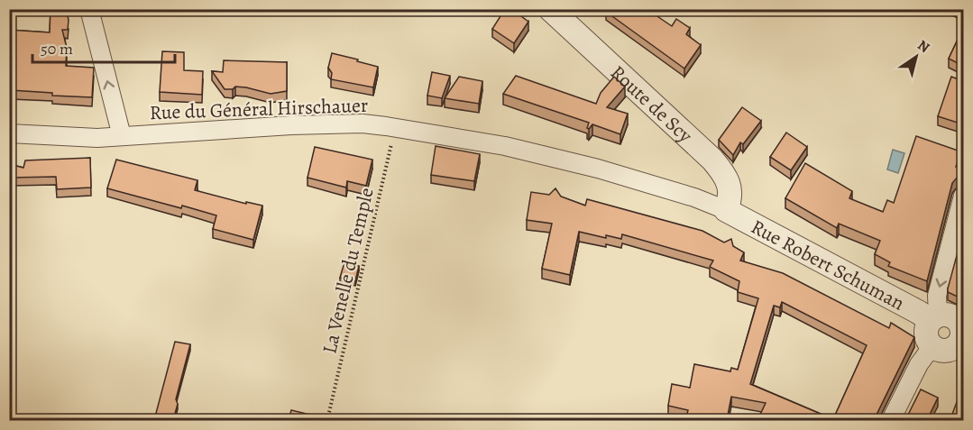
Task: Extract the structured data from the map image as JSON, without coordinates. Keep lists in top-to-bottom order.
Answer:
{
  "streets": {
    "street": ["Route de Scy", "Rue du Général Hirschauer", "Rue Robert Schuman"],
    "path": ["La Venelle du Temple"]
  },
  "crossings": [
    ["Route de Scy", "Rue du Général Hirschauer"],
    ["Route de Scy", "Rue Robert Schuman"],
    ["Rue du Général Hirschauer", "Rue Robert Schuman"],
    ["Rue du Général Hirschauer", "La Venelle du Temple"]
  ],
  "scale_bar": "50 m",
  "north": "top right"
}
